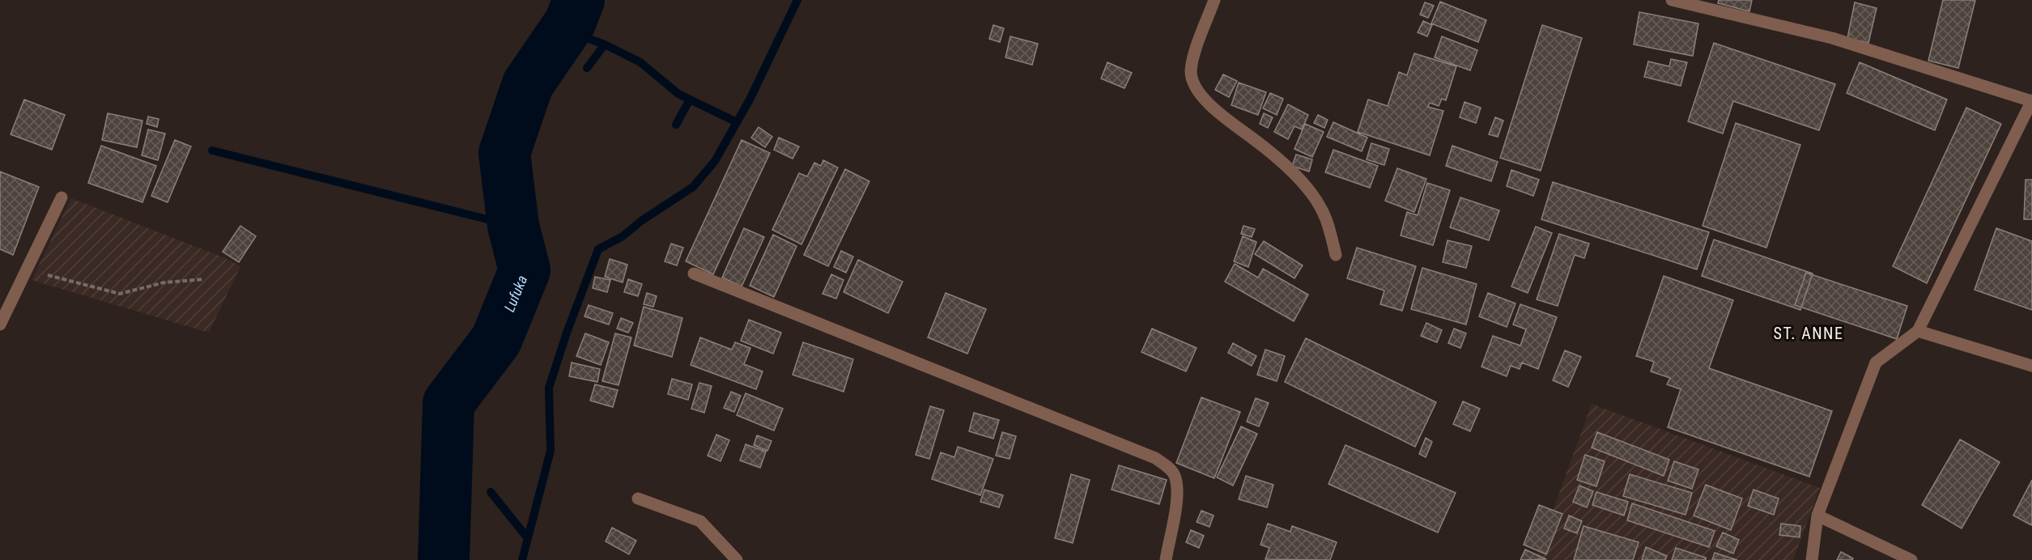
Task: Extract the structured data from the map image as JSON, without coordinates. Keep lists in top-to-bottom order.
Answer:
{
  "districts": ["ST. ANNE"],
  "water": ["Lufuka"]
}
